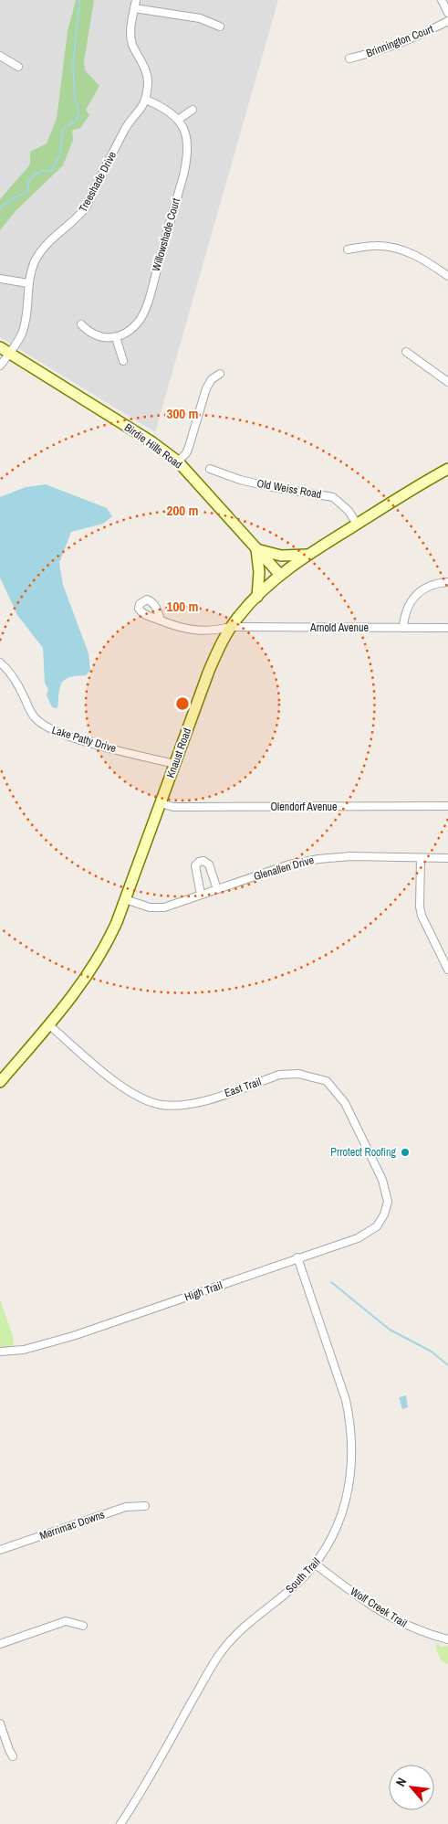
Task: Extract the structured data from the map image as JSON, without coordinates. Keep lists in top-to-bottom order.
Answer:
{
  "streets": {
    "main road": ["Birdie Hills Road", "Knaust Road"],
    "street": [
      "Brinnington Court",
      "Treeshade Drive",
      "Willowshade Court",
      "Old Weiss Road",
      "Arnold Avenue",
      "Lake Patty Drive",
      "Olendorf Avenue",
      "Glenallen Drive",
      "East Trail",
      "High Trail",
      "Merrimac Downs",
      "South Trail",
      "Wolf Creek Trail"
    ]
  },
  "crossings": [
    ["Treeshade Drive", "Willowshade Court"],
    ["Treeshade Drive", "Birdie Hills Road"],
    ["Birdie Hills Road", "Knaust Road"],
    ["Old Weiss Road", "Knaust Road"],
    ["Arnold Avenue", "Knaust Road"],
    ["Lake Patty Drive", "Knaust Road"],
    ["Knaust Road", "Olendorf Avenue"],
    ["Knaust Road", "Glenallen Drive"],
    ["Knaust Road", "East Trail"],
    ["East Trail", "High Trail"],
    ["High Trail", "South Trail"],
    ["South Trail", "Wolf Creek Trail"]
  ],
  "places": ["Prrotect Roofing"],
  "north": "top left",
  "rings": ["300 m", "200 m", "100 m"]
}
